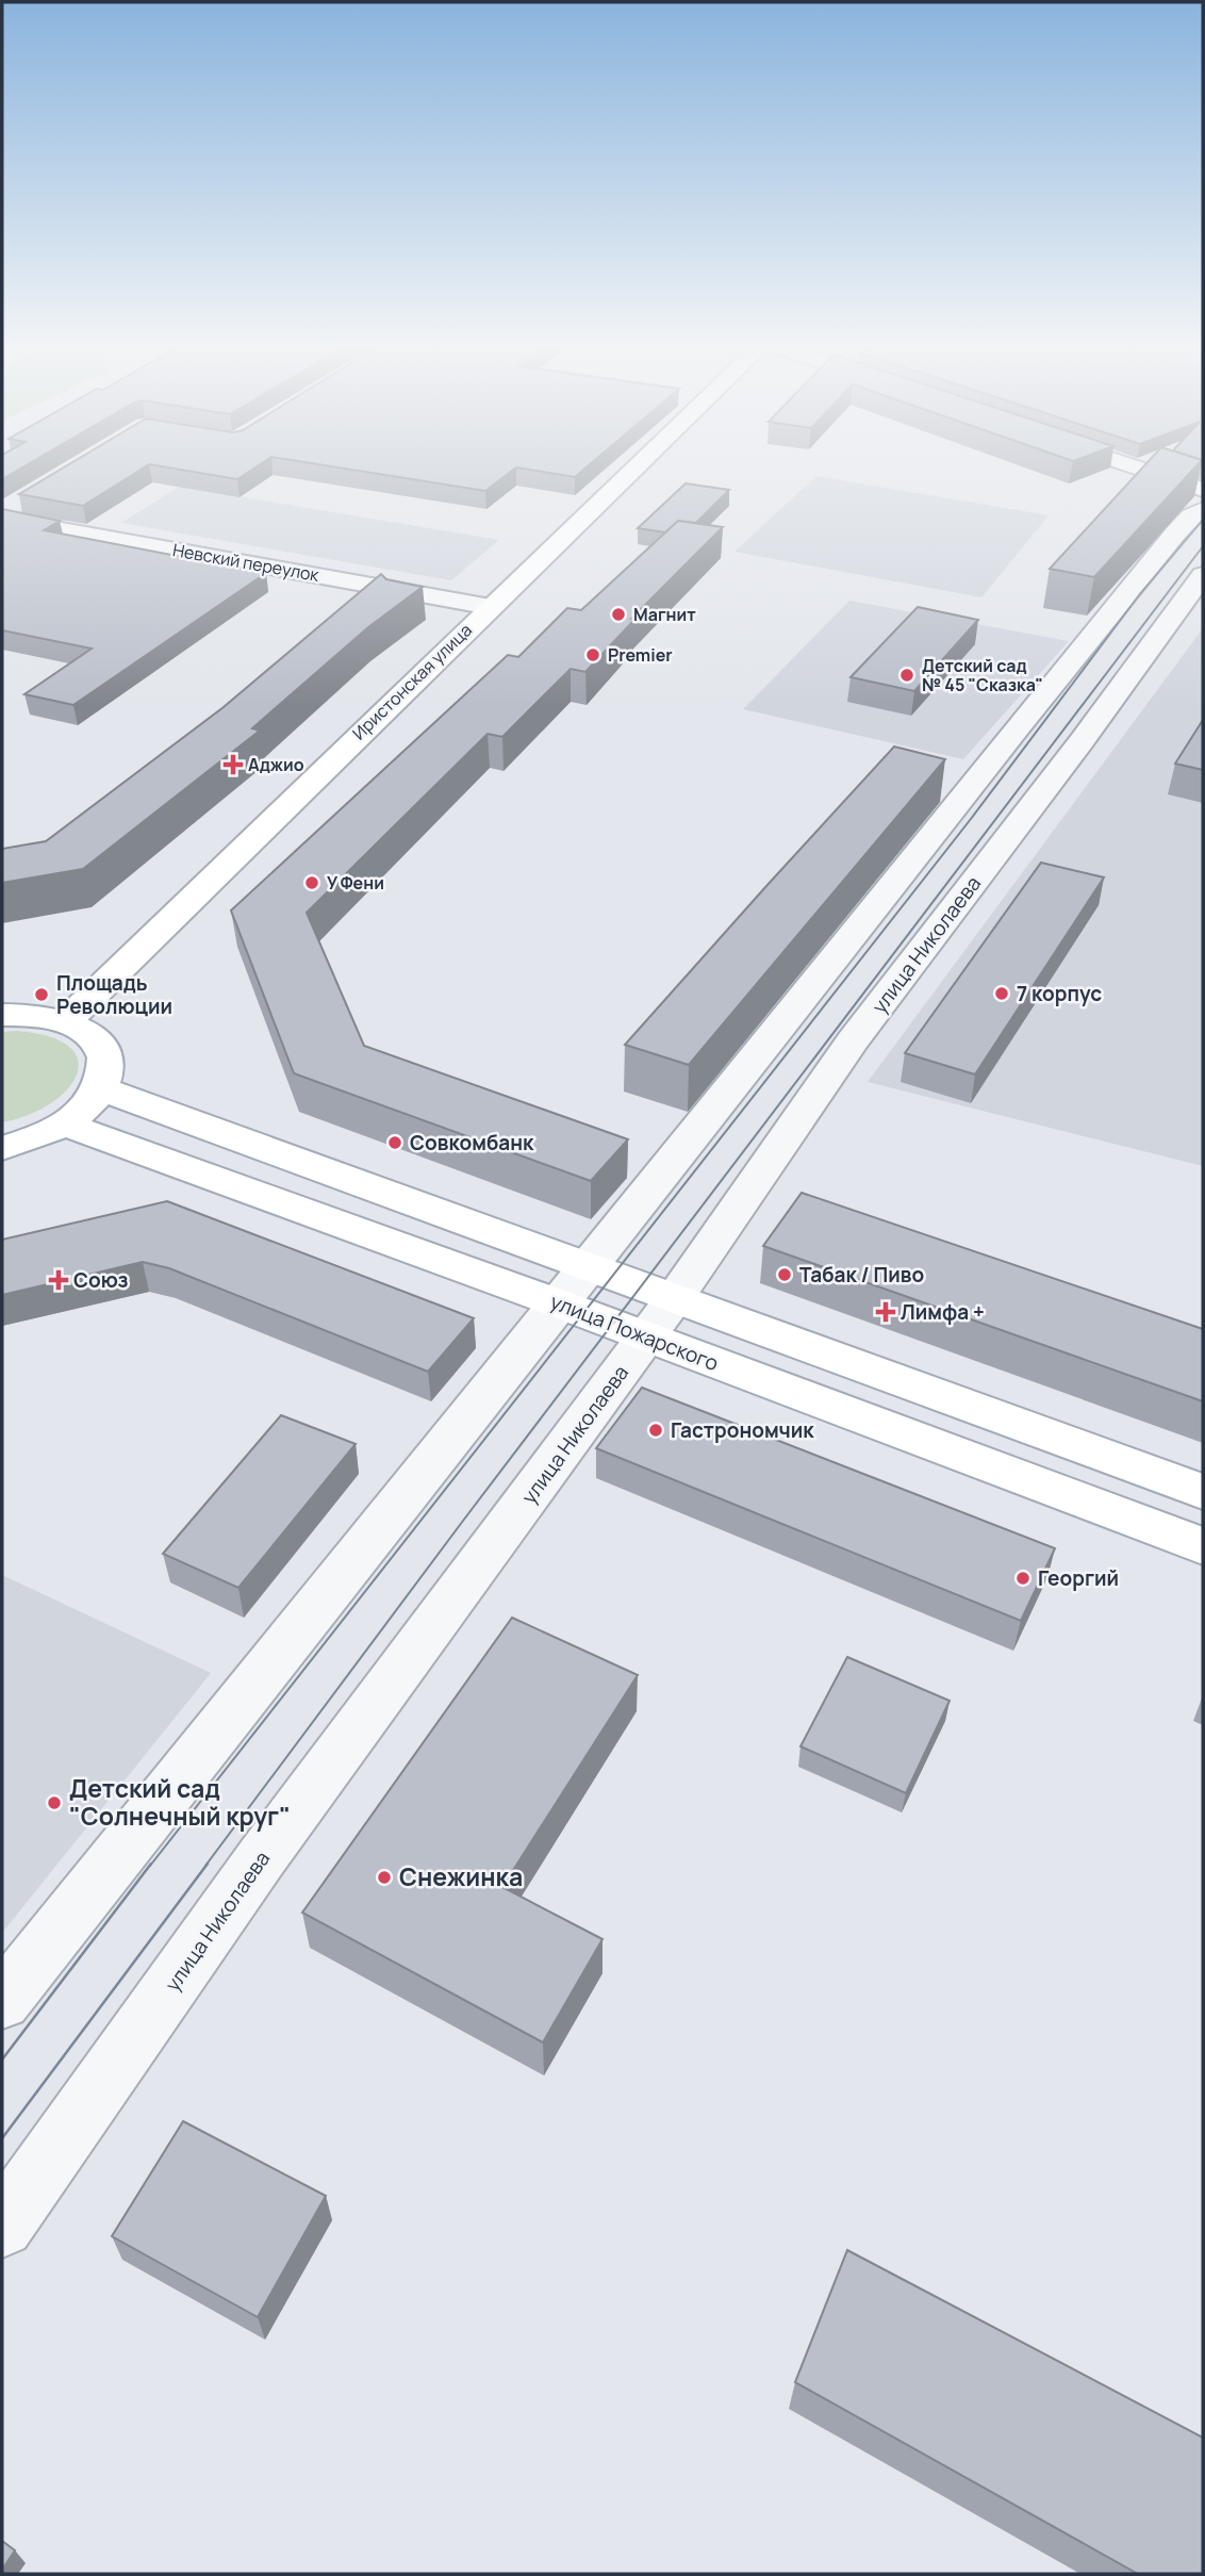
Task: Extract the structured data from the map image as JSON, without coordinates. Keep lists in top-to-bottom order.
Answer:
{
  "streets": {
    "main road": ["Иристонская улица", "улица Пожарского"],
    "street": ["Невский переулок", "улица Николаева"]
  },
  "crossings": [
    ["Невский переулок", "Иристонская улица"],
    ["улица Николаева", "улица Пожарского"]
  ],
  "places": {
    "other": [
      "Магнит",
      "Premier",
      "Детский сад № 45 \"Сказка\"",
      "У Фени",
      "7 корпус",
      "Площадь Революции",
      "Совкомбанк",
      "Табак / Пиво",
      "Гастрономчик",
      "Георгий",
      "Детский сад \"Солнечный круг\"",
      "Снежинка"
    ],
    "health": ["Аджио", "Союз", "Лимфа +"]
  }
}
